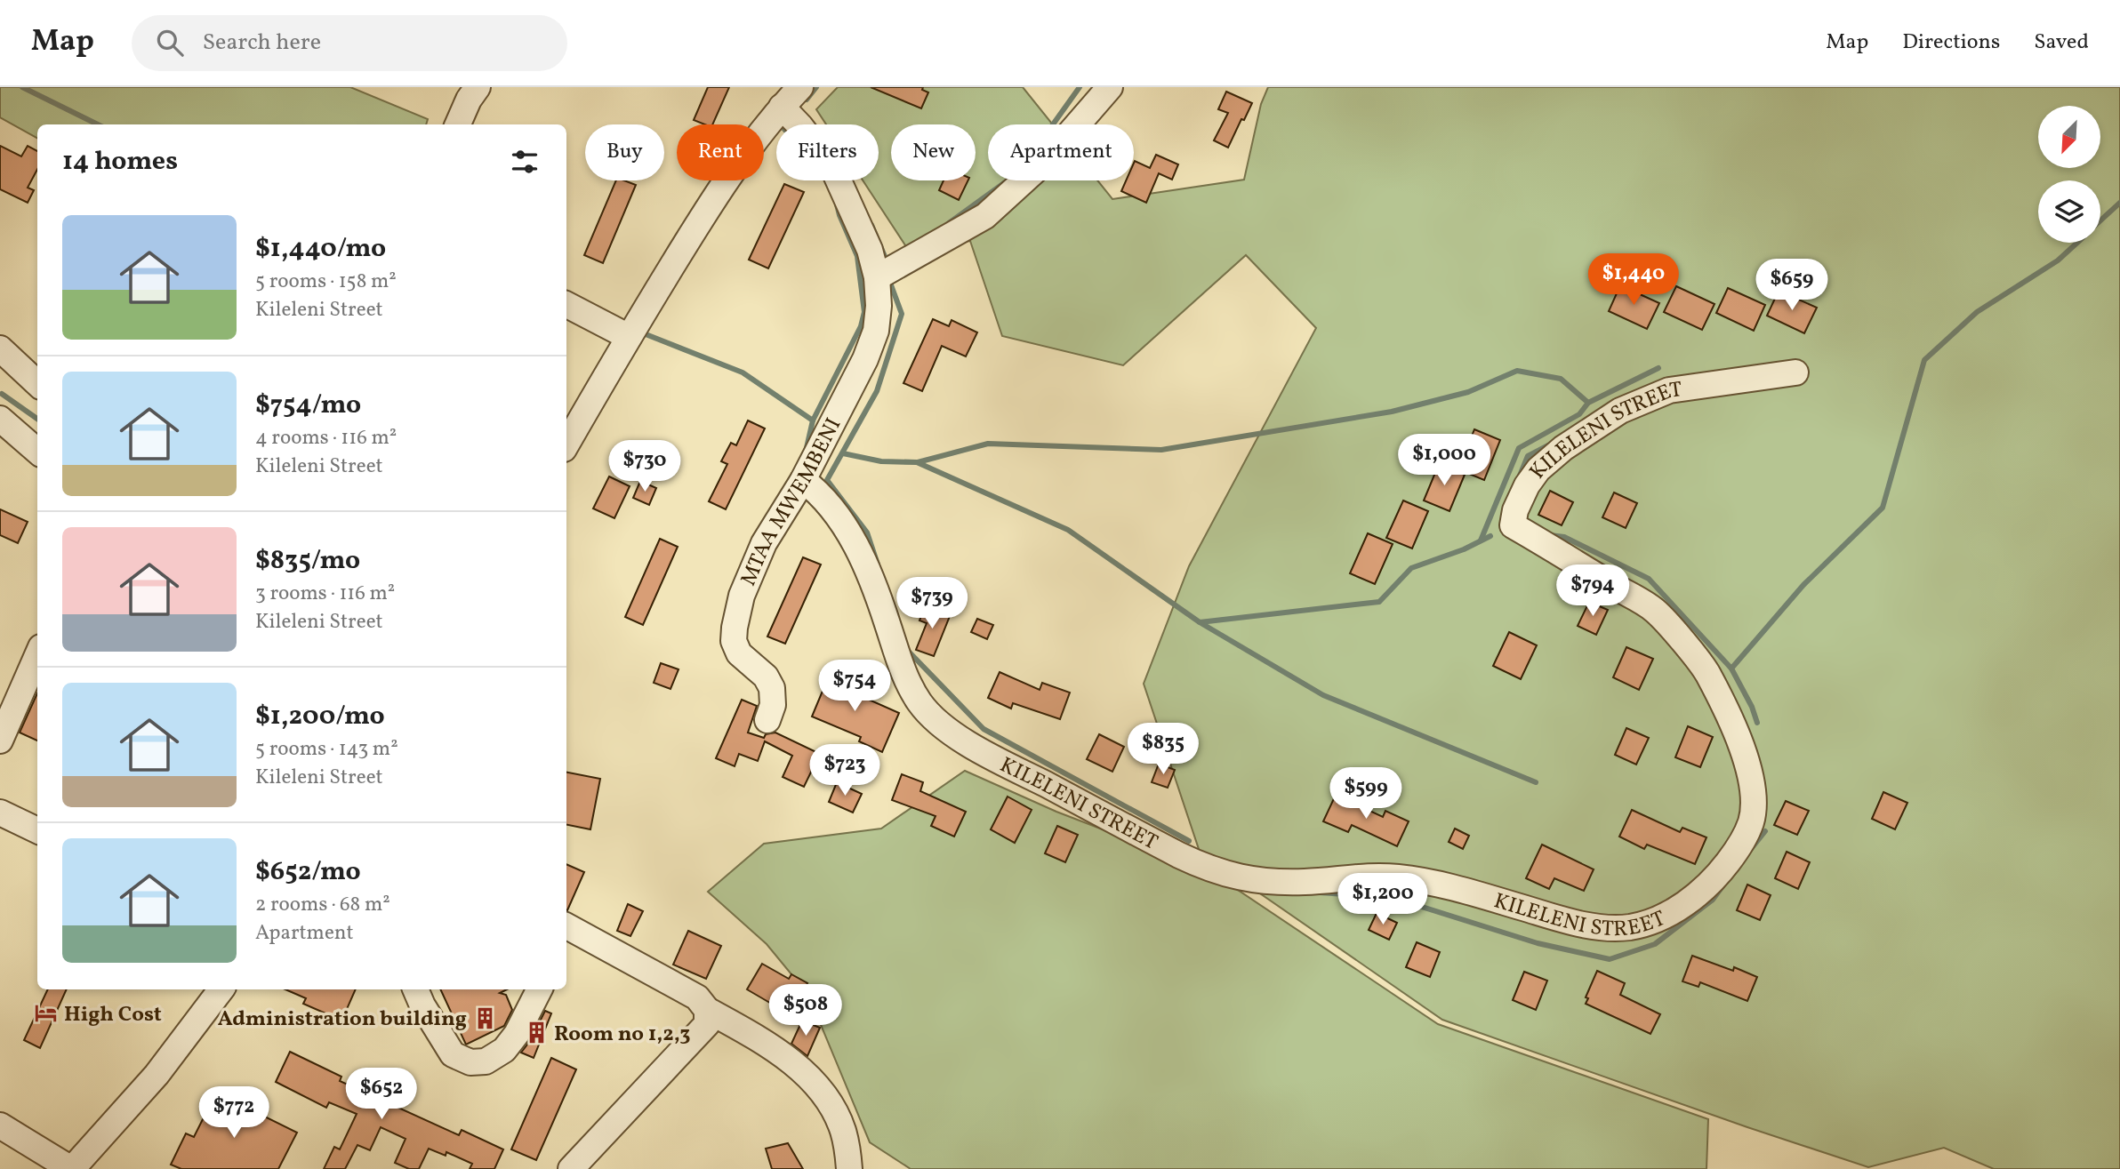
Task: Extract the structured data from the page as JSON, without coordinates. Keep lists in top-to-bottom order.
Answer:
{
  "streets": {
    "street": ["KILELENI STREET", "MTAA MWEMBENI"]
  },
  "crossings": [
    ["KILELENI STREET", "MTAA MWEMBENI"]
  ],
  "places": {
    "hotel": ["High Cost"],
    "building": ["Administration building", "Room no 1,2,3"]
  },
  "north": "bottom left",
  "page": {
    "header": "Map",
    "search": "Search here",
    "nav": ["Map", "Directions", "Saved"],
    "chip": [
      "Buy",
      "Rent",
      "Filters",
      "New",
      "Apartment"
    ],
    "heading": "14 homes",
    "list": [
      {
        "name": "$1,440/mo",
        "note": "5 rooms · 158 m² · Kileleni Street"
      },
      {
        "name": "$754/mo",
        "note": "4 rooms · 116 m² · Kileleni Street"
      },
      {
        "name": "$835/mo",
        "note": "3 rooms · 116 m² · Kileleni Street"
      },
      {
        "name": "$1,200/mo",
        "note": "5 rooms · 143 m² · Kileleni Street"
      },
      {
        "name": "$652/mo",
        "note": "2 rooms · 68 m² · Apartment"
      }
    ],
    "price": [
      "$1,440",
      "$659",
      "$1,000",
      "$730",
      "$794",
      "$739",
      "$754",
      "$835",
      "$723",
      "$599",
      "$1,200",
      "$508",
      "$652",
      "$772"
    ]
  }
}
